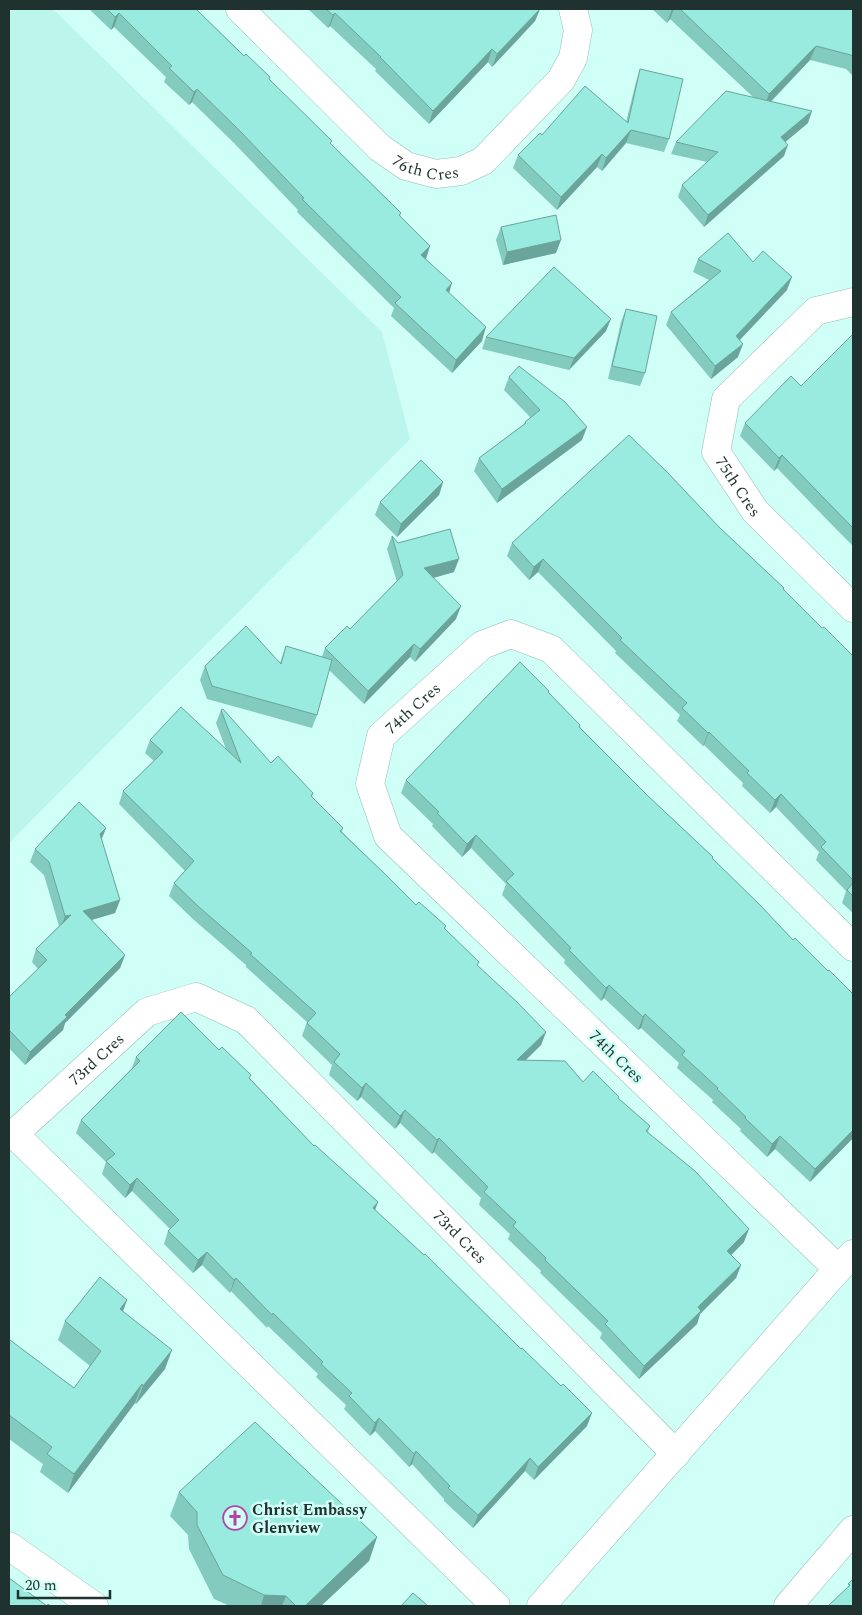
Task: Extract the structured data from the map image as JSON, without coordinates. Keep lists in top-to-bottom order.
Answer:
{
  "streets": {
    "street": [
      "76th Cres",
      "75th Cres",
      "74th Cres",
      "73rd Cres"
    ]
  },
  "places": {
    "church": ["Christ Embassy Glenview"]
  },
  "scale_bar": "20 m"
}
